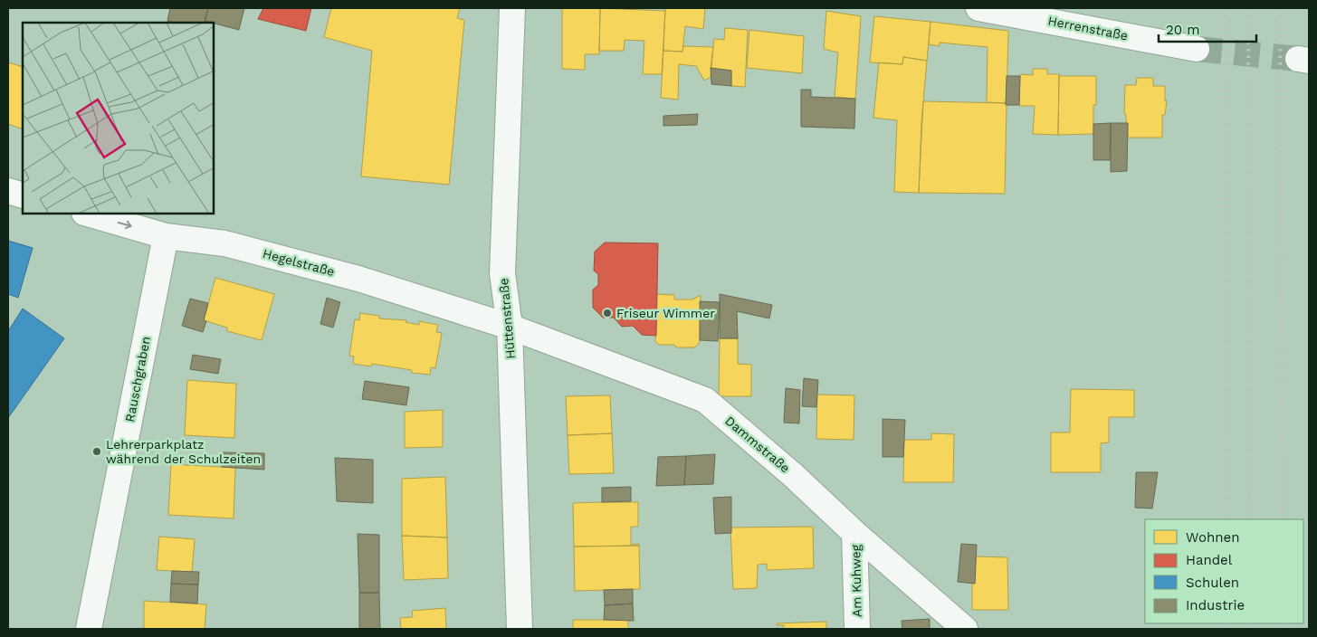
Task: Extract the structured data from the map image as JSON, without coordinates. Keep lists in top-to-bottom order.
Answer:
{
  "streets": {
    "street": [
      "Herrenstraße",
      "Hegelstraße",
      "Hüttenstraße",
      "Rauschgraben",
      "Dammstraße",
      "Am Kuhweg"
    ]
  },
  "crossings": [
    ["Hegelstraße", "Hüttenstraße"],
    ["Hegelstraße", "Rauschgraben"],
    ["Hegelstraße", "Dammstraße"],
    ["Hüttenstraße", "Dammstraße"],
    ["Dammstraße", "Am Kuhweg"]
  ],
  "places": ["Friseur Wimmer", "Lehrerparkplatz während der Schulzeiten"],
  "legend": [
    "Wohnen",
    "Handel",
    "Schulen",
    "Industrie"
  ],
  "scale_bar": "20 m"
}
